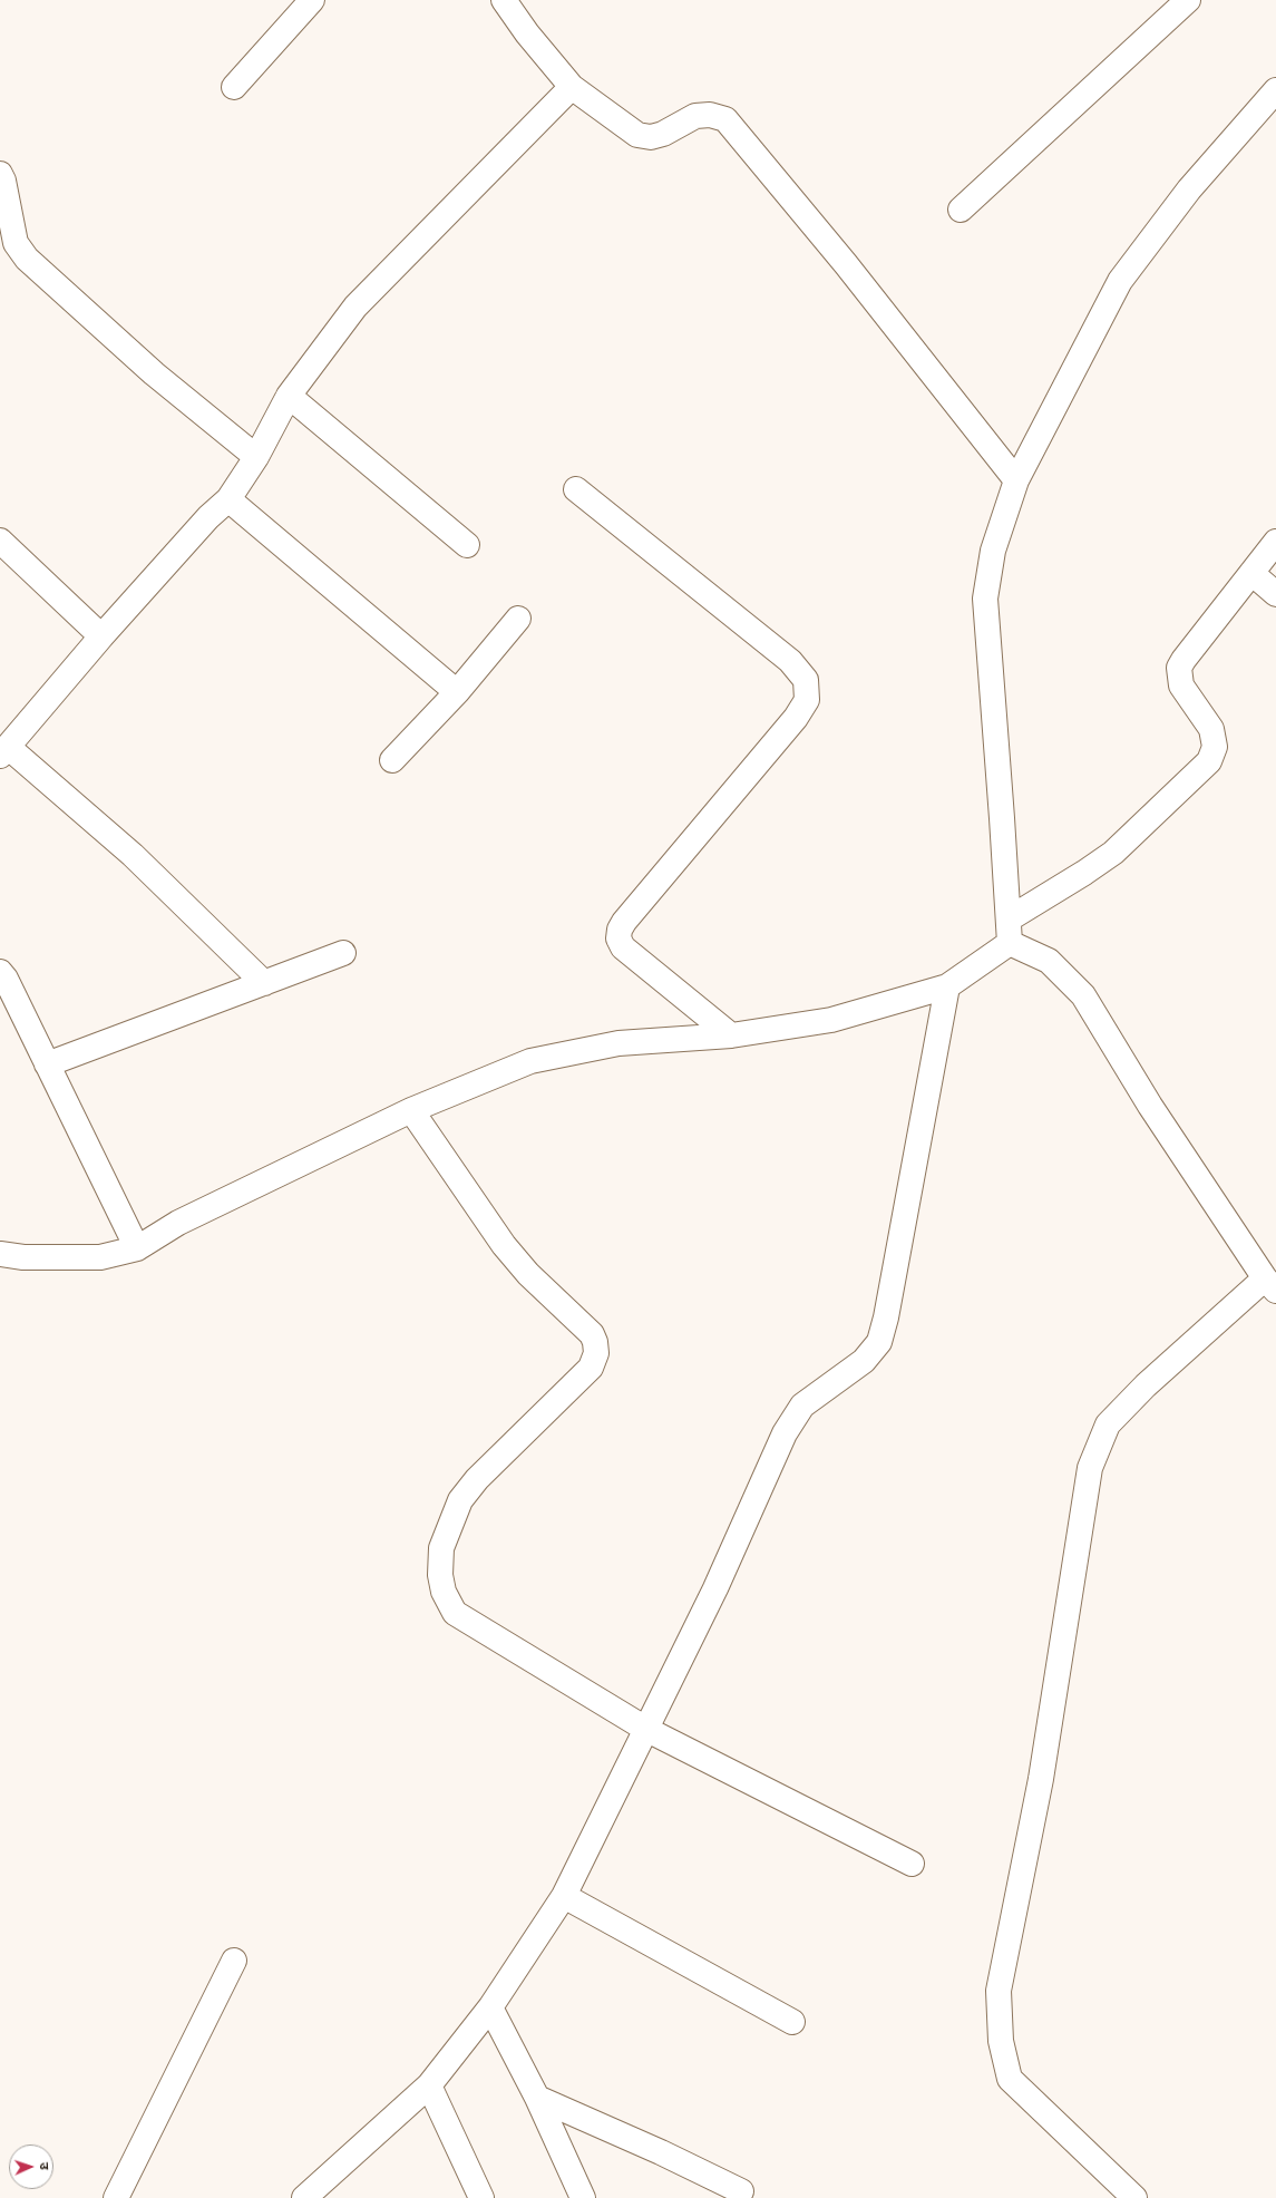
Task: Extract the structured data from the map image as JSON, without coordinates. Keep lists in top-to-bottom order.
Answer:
{
  "north": "right"
}
